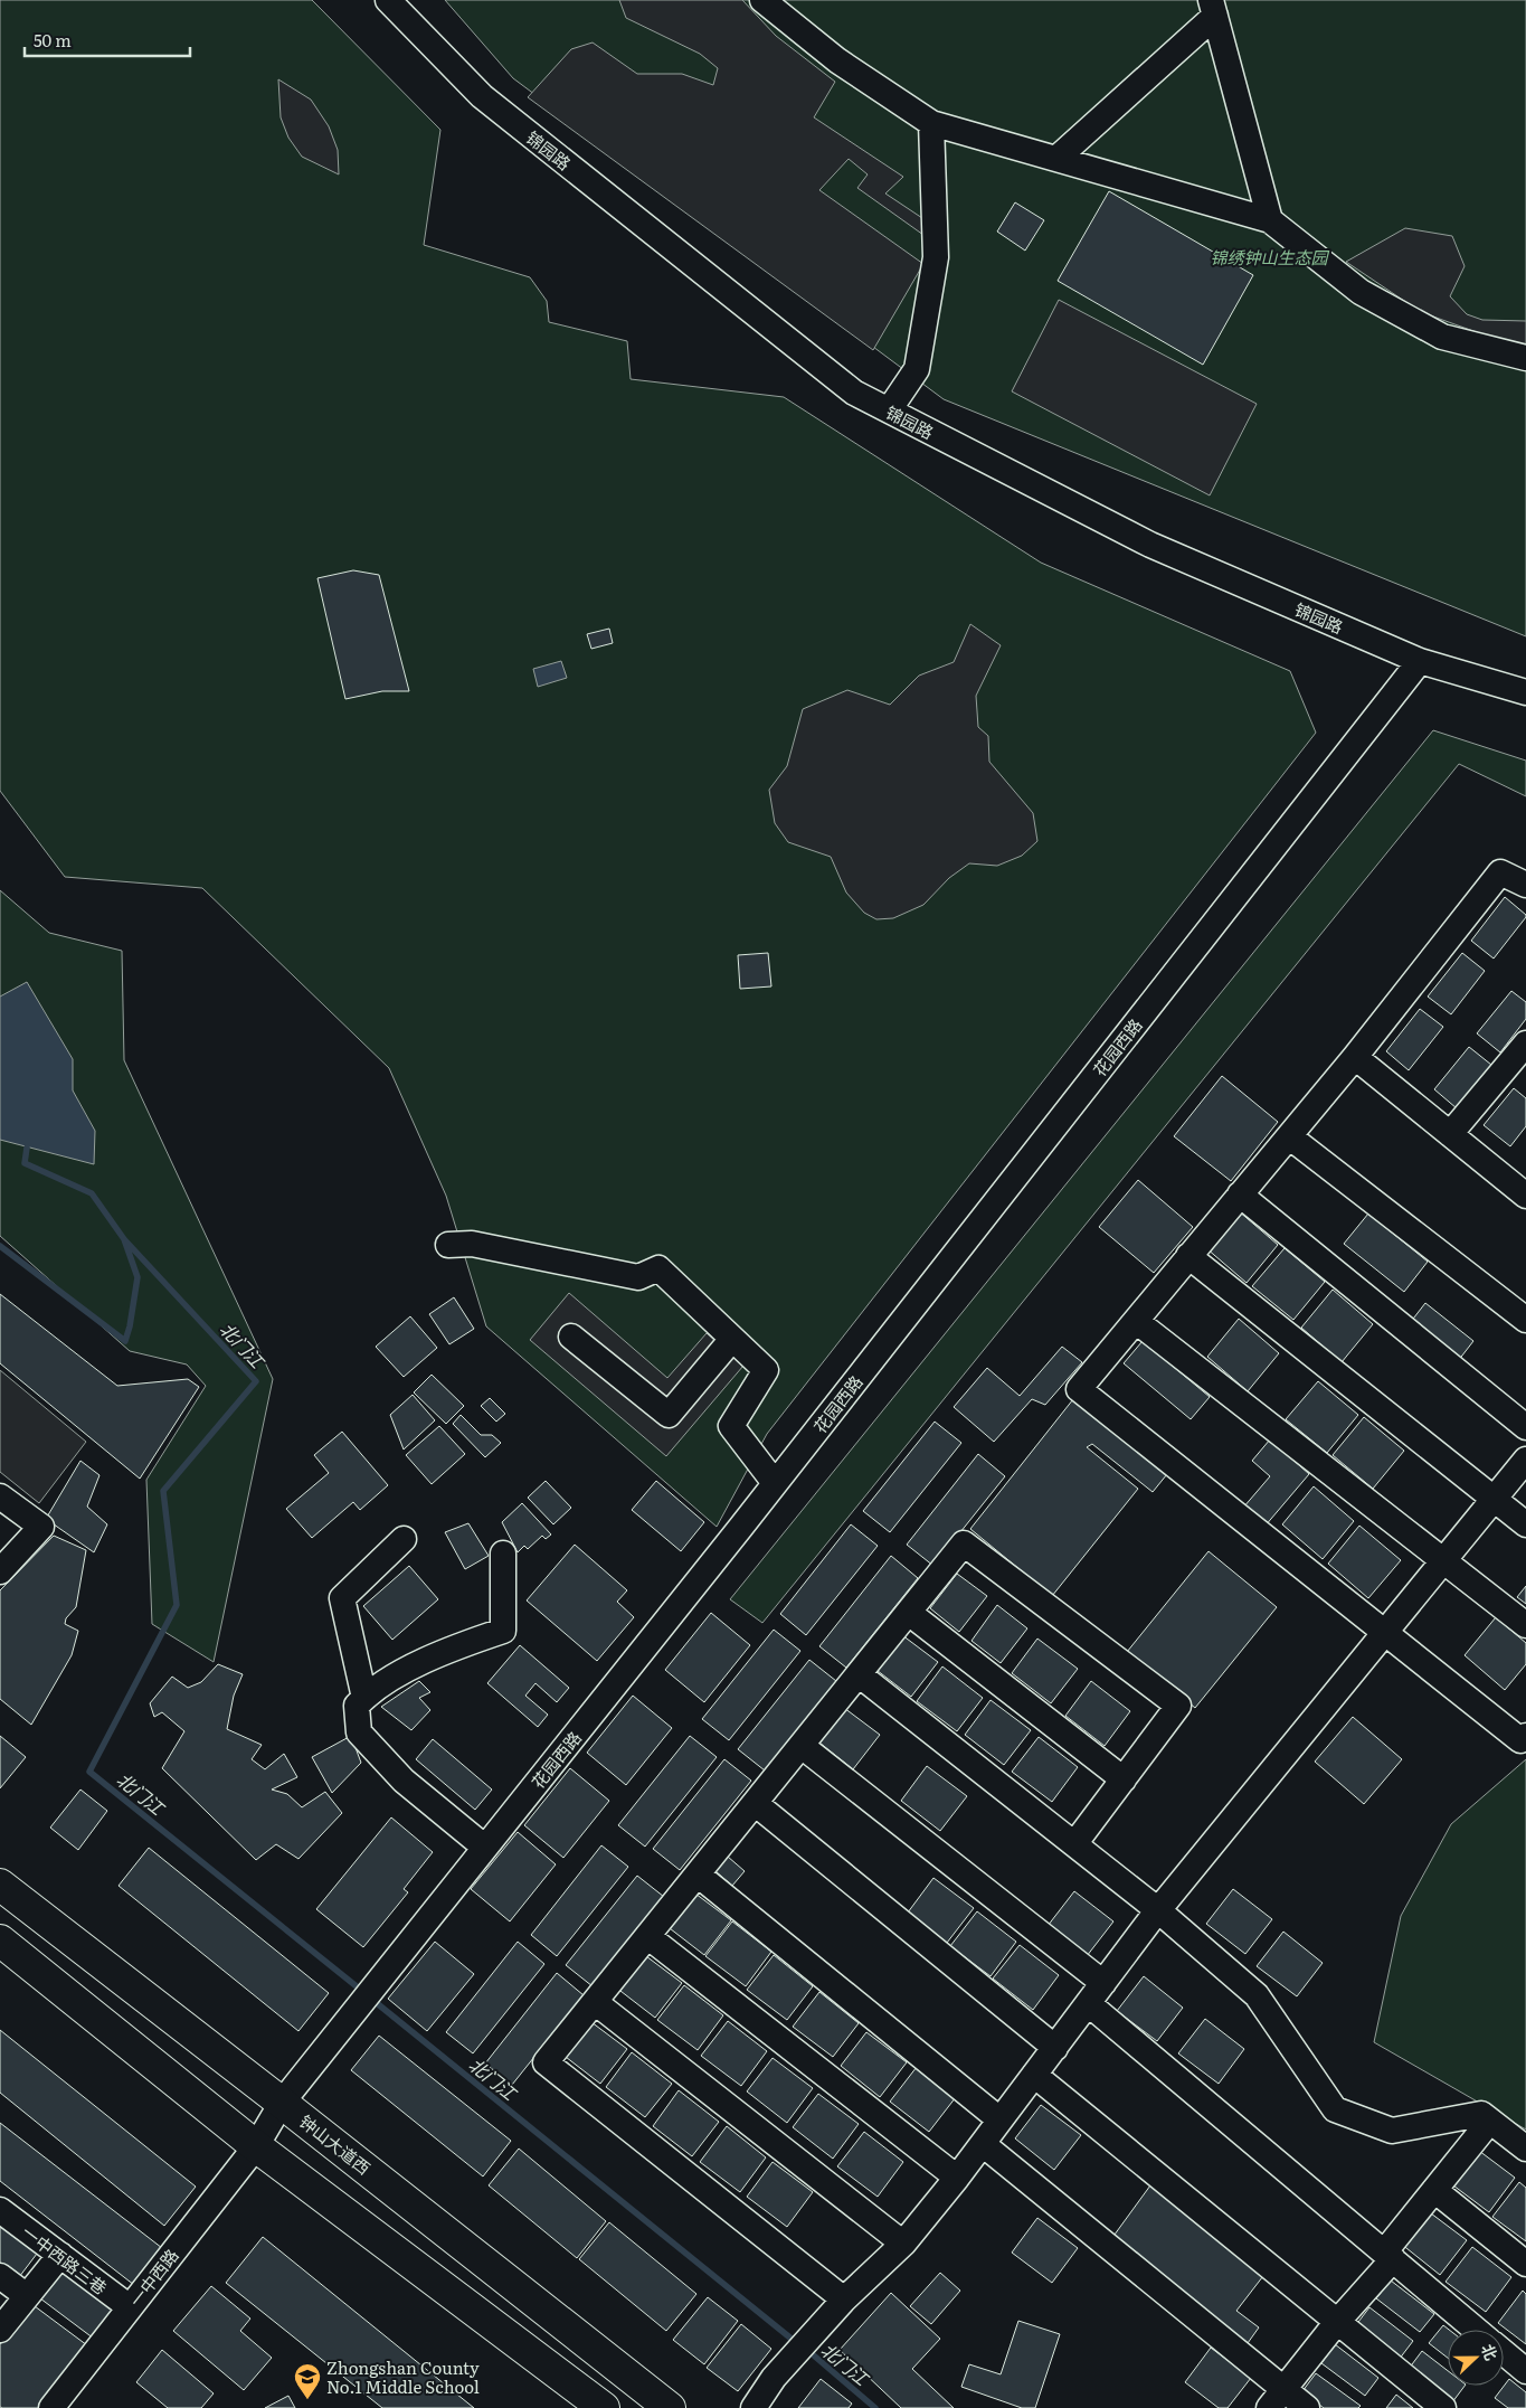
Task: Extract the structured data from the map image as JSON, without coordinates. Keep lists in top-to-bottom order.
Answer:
{
  "streets": {
    "highway": ["钟山大道西"],
    "street": [
      "锦园路",
      "花园西路",
      "一中西路三巷",
      "一中西路"
    ]
  },
  "crossings": [
    ["锦园路", "花园西路"],
    ["花园西路", "钟山大道西"],
    ["花园西路", "一中西路"],
    ["一中西路三巷", "一中西路"]
  ],
  "water": ["北门江"],
  "parks": ["锦绣钟山生态园"],
  "places": {
    "school or university": ["Zhongshan County No.1 Middle School"]
  },
  "scale_bar": "50 m",
  "north": "right"
}
